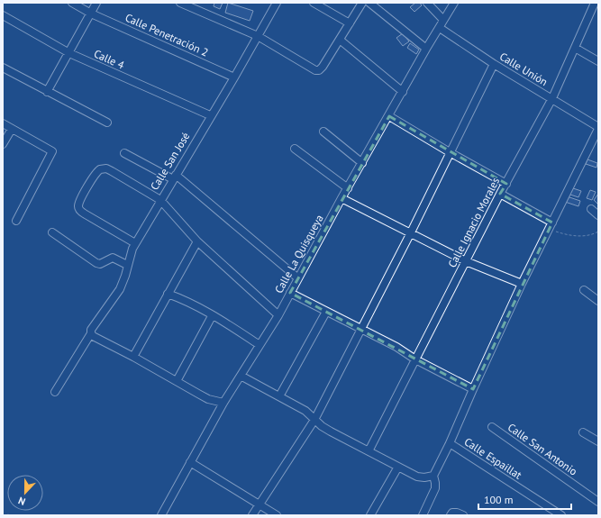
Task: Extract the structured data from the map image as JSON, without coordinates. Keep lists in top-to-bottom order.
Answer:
{
  "streets": {
    "street": [
      "Calle Penetración 2",
      "Calle 4",
      "Calle Unión",
      "Calle San José",
      "Calle Ignacio Morales",
      "Calle La Quisqueya",
      "Calle San Antonio",
      "Calle Espaillat"
    ]
  },
  "crossings": [
    ["Calle Penetración 2", "Calle San José"],
    ["Calle 4", "Calle San José"],
    ["Calle Unión", "Calle Ignacio Morales"],
    ["Calle Unión", "Calle La Quisqueya"]
  ],
  "scale_bar": "100 m",
  "north": "bottom"
}
